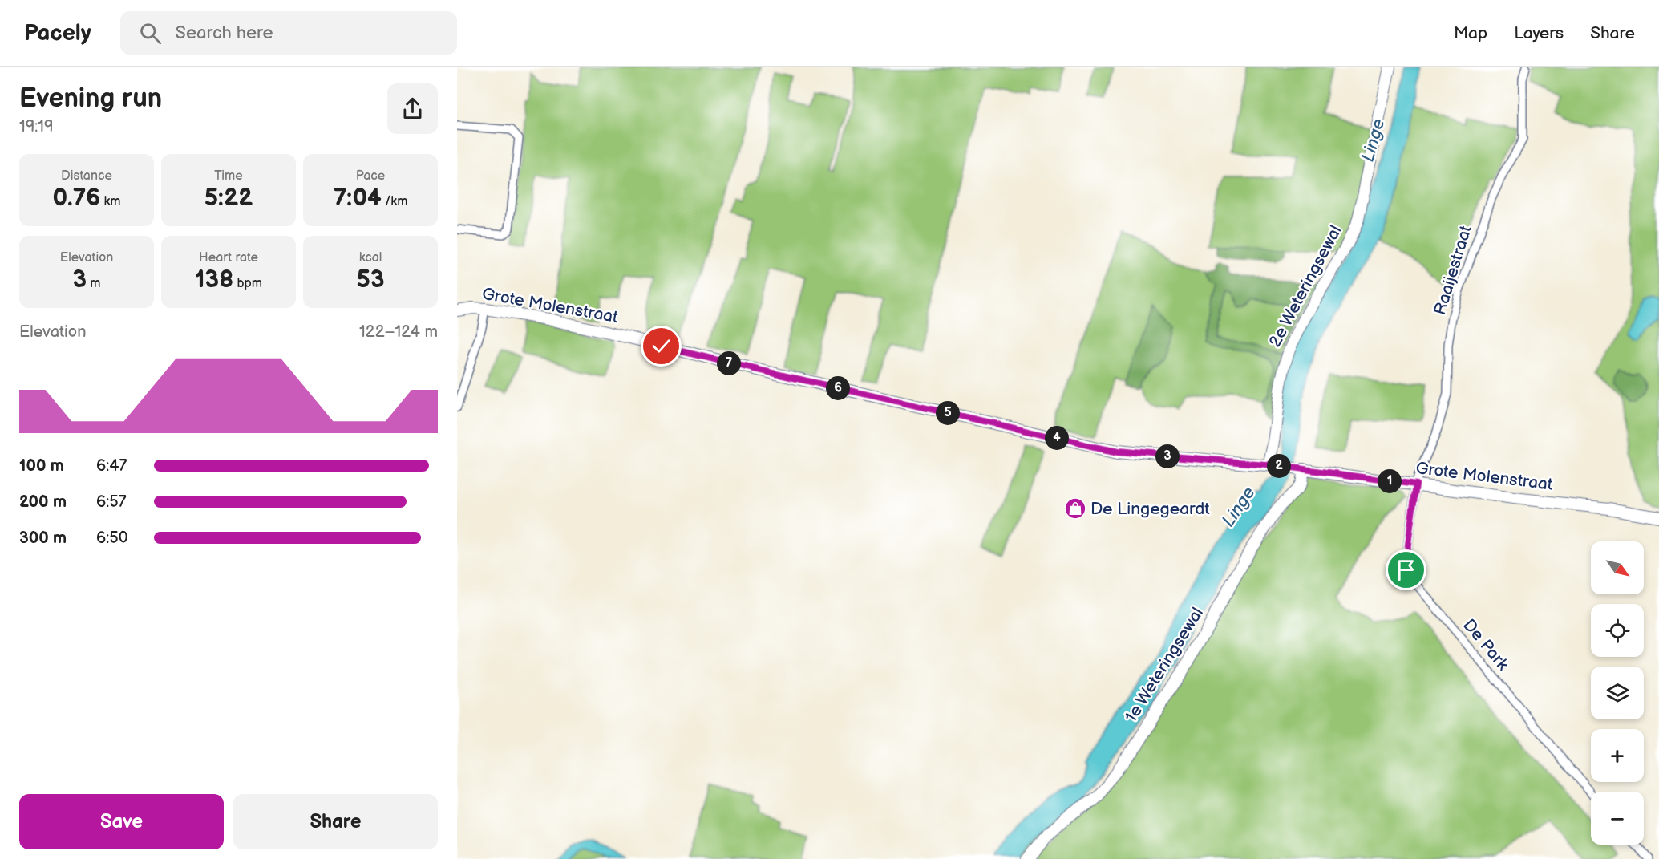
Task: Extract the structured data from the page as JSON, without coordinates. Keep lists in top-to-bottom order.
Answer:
{
  "streets": {
    "street": [
      "Raaijestraat",
      "2e Weteringsewal",
      "Grote Molenstraat",
      "De Park",
      "1e Weteringsewal"
    ]
  },
  "crossings": [
    ["Raaijestraat", "Grote Molenstraat"],
    ["Raaijestraat", "De Park"],
    ["2e Weteringsewal", "Grote Molenstraat"],
    ["Grote Molenstraat", "De Park"],
    ["Grote Molenstraat", "1e Weteringsewal"]
  ],
  "water": ["Linge"],
  "places": {
    "shop": ["De Lingegeardt"]
  },
  "north": "bottom right",
  "page": {
    "header": "Pacely",
    "search": "Search here",
    "nav": ["Map", "Layers", "Share"],
    "heading": ["Evening run", "19:19"],
    "stats": [
      ["Distance", "0.76 km"],
      ["Time", "5:22"],
      ["Pace", "7:04 /km"],
      ["Elevation", "3 m"],
      ["Heart rate", "138 bpm"],
      ["kcal", "53"]
    ],
    "chart": ["Elevation", "122–124 m"],
    "pins": [
      "7",
      "6",
      "5",
      "4",
      "3",
      "2",
      "1"
    ],
    "list": [
      {
        "name": "100 m",
        "note": "6:47"
      },
      {
        "name": "200 m",
        "note": "6:57"
      },
      {
        "name": "300 m",
        "note": "6:50"
      }
    ],
    "map_buttons": ["+", "−"],
    "buttons": ["Save", "Share"]
  }
}
